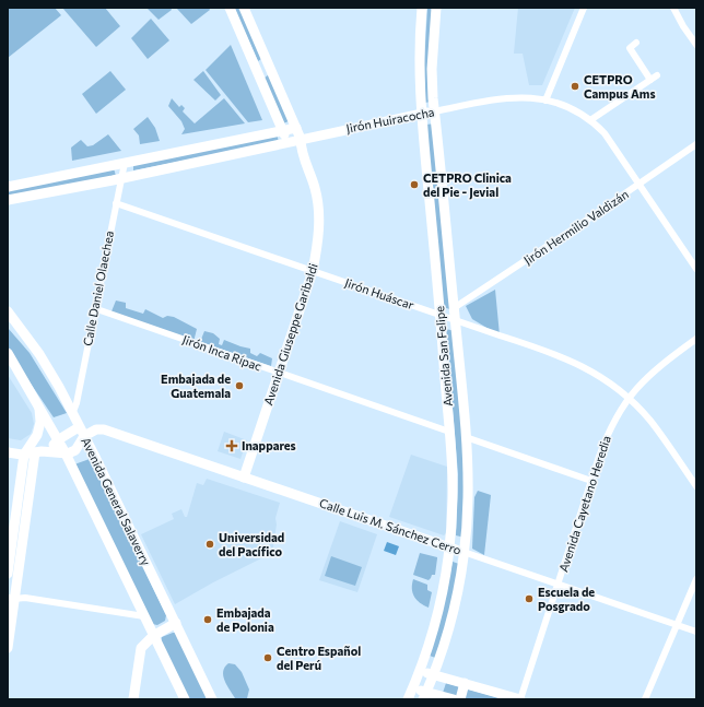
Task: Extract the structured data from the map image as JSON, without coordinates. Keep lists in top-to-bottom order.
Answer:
{
  "streets": {
    "main road": [
      "Jirón Huiracocha",
      "Avenida Giuseppe Garibaldi",
      "Avenida San Felipe",
      "Avenida General Salaverry",
      "Calle Luis M. Sánchez Cerro"
    ],
    "street": [
      "Jirón Hermilio Valdizán",
      "Calle Daniel Olaechea",
      "Jirón Huáscar",
      "Jirón Inca Rípac",
      "Avenida Cayetano Heredia"
    ]
  },
  "crossings": [
    ["Jirón Huiracocha", "Jirón Hermilio Valdizán"],
    ["Jirón Huiracocha", "Calle Daniel Olaechea"],
    ["Jirón Huiracocha", "Avenida Giuseppe Garibaldi"],
    ["Jirón Huiracocha", "Avenida San Felipe"],
    ["Jirón Hermilio Valdizán", "Avenida San Felipe"],
    ["Calle Daniel Olaechea", "Jirón Huáscar"],
    ["Calle Daniel Olaechea", "Jirón Inca Rípac"],
    ["Calle Daniel Olaechea", "Avenida General Salaverry"],
    ["Jirón Huáscar", "Avenida Giuseppe Garibaldi"],
    ["Jirón Huáscar", "Avenida San Felipe"],
    ["Jirón Huáscar", "Avenida Cayetano Heredia"],
    ["Avenida Giuseppe Garibaldi", "Jirón Inca Rípac"],
    ["Avenida Giuseppe Garibaldi", "Calle Luis M. Sánchez Cerro"],
    ["Jirón Inca Rípac", "Avenida San Felipe"],
    ["Avenida San Felipe", "Calle Luis M. Sánchez Cerro"],
    ["Avenida General Salaverry", "Calle Luis M. Sánchez Cerro"],
    ["Avenida Cayetano Heredia", "Calle Luis M. Sánchez Cerro"]
  ],
  "places": {
    "other": [
      "CETPRO Campus Ams",
      "CETPRO Clinica del Pie - Jevial",
      "Embajada de Guatemala",
      "Universidad del Pacífico",
      "Escuela de Posgrado",
      "Embajada de Polonia",
      "Centro Español del Perú"
    ],
    "health": ["Inappares"]
  }
}
